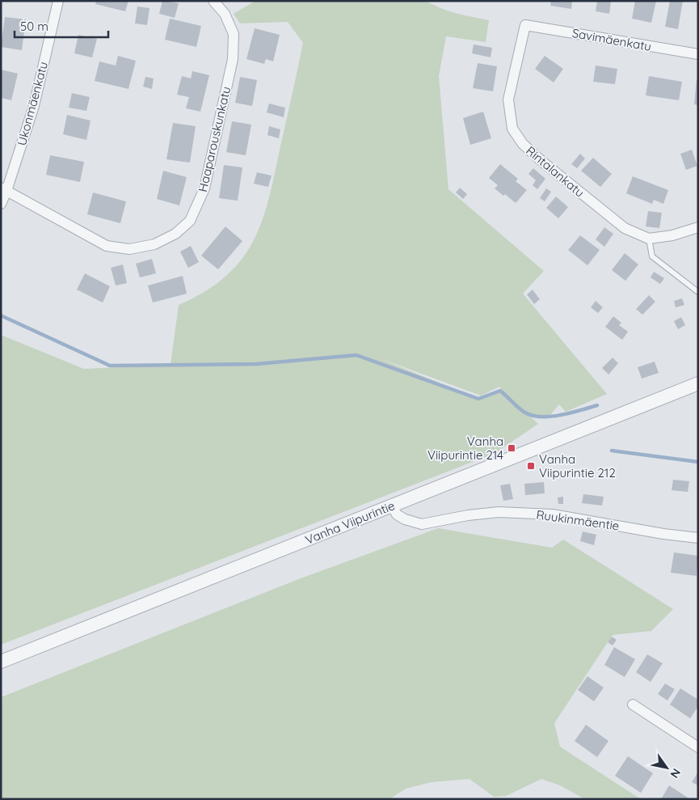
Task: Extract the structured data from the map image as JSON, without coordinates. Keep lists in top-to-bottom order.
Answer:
{
  "streets": {
    "street": [
      "Savimäenkatu",
      "Ukonmäenkatu",
      "Haaparouskunkatu",
      "Rintalankatu",
      "Ruukinmäentie",
      "Vanha Viipurintie"
    ]
  },
  "crossings": [
    ["Savimäenkatu", "Rintalankatu"],
    ["Ukonmäenkatu", "Haaparouskunkatu"],
    ["Ruukinmäentie", "Vanha Viipurintie"]
  ],
  "places": {
    "transit": ["Vanha Viipurintie 214", "Vanha Viipurintie 212"]
  },
  "scale_bar": "50 m",
  "north": "bottom right"
}
